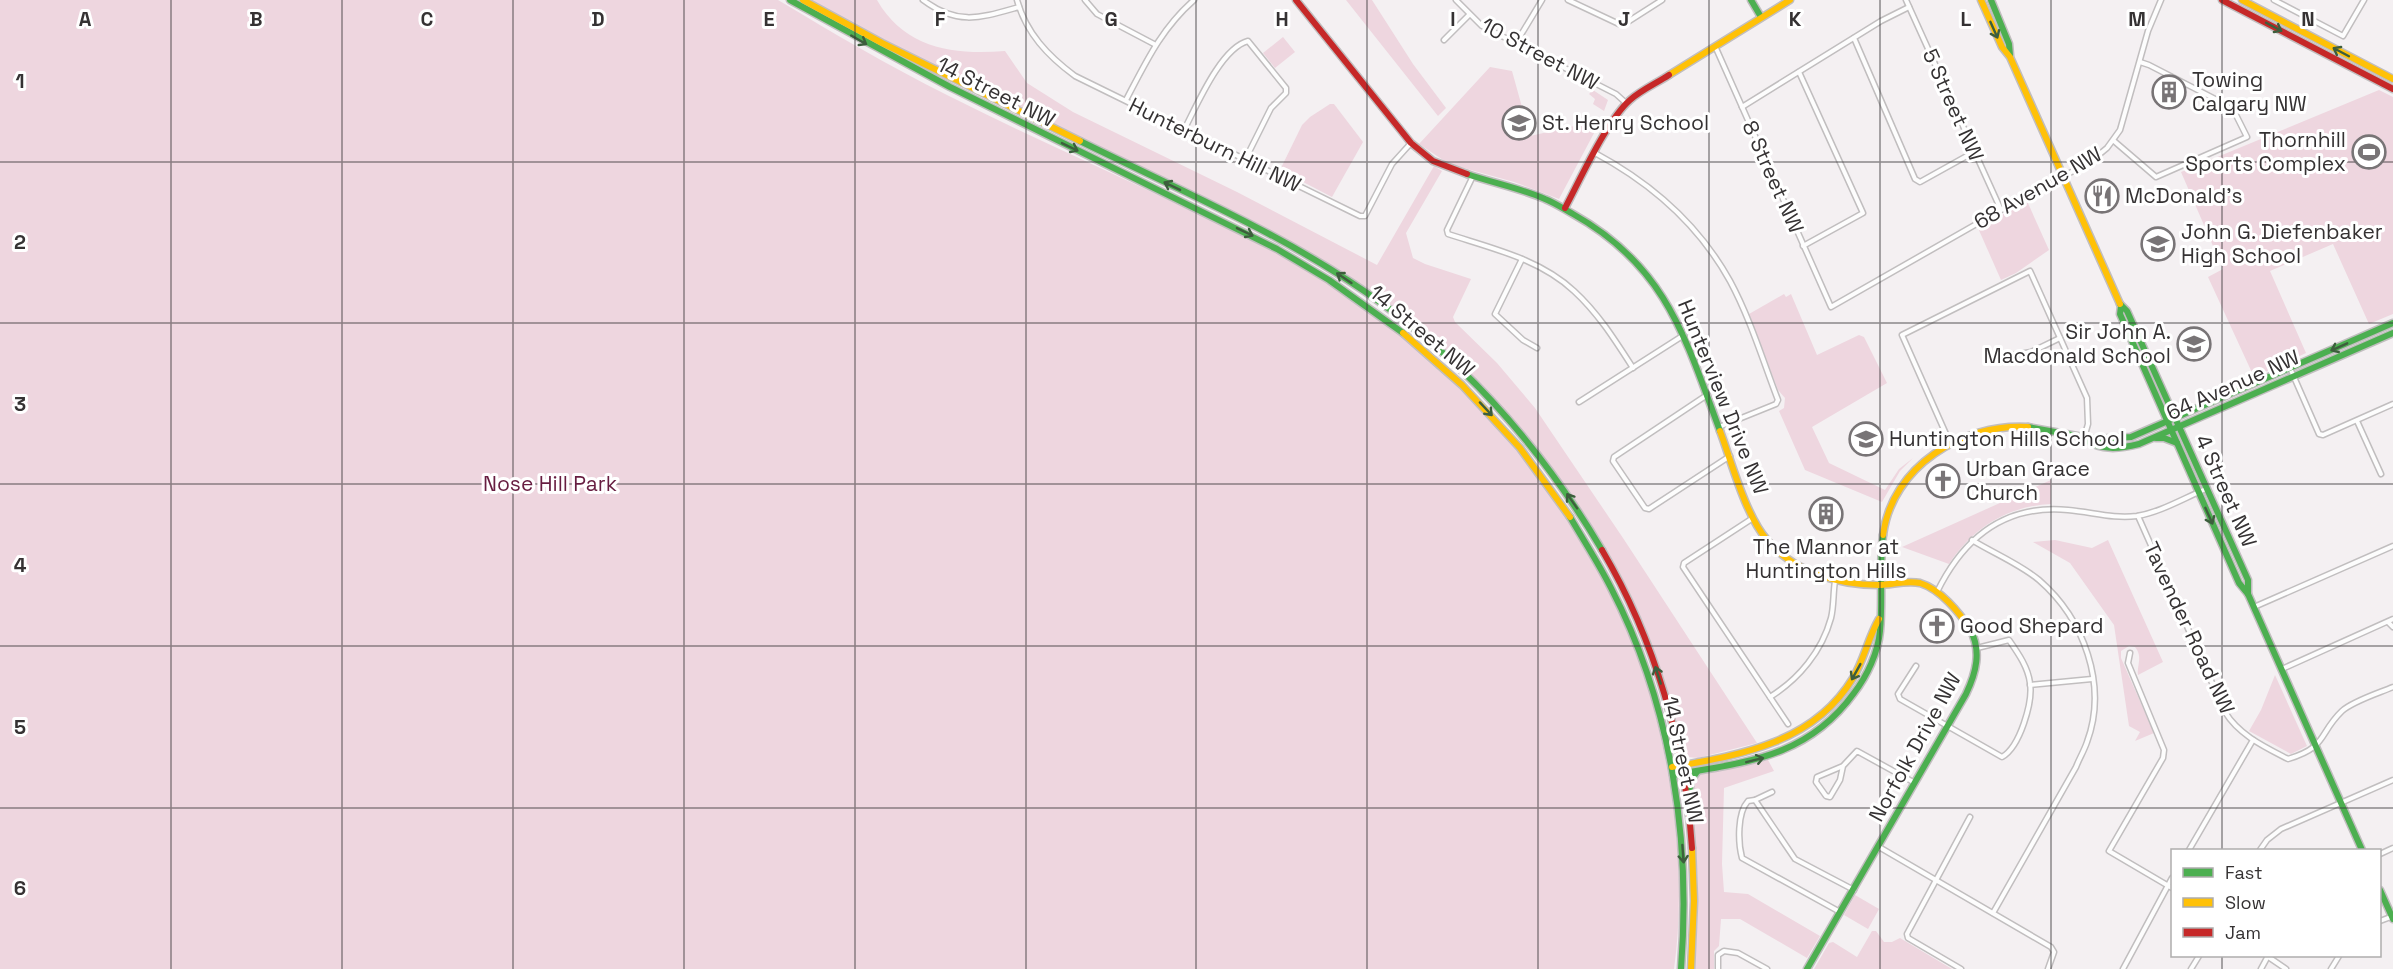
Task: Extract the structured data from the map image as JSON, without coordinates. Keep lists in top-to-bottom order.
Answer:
{
  "streets": {
    "main road": [
      "14 Street NW",
      "64 Avenue NW",
      "Hunterview Drive NW",
      "4 Street NW",
      "Norfolk Drive NW"
    ],
    "street": [
      "10 Street NW",
      "5 Street NW",
      "Hunterburn Hill NW",
      "8 Street NW",
      "68 Avenue NW",
      "Tavender Road NW"
    ]
  },
  "crossings": [
    ["14 Street NW", "64 Avenue NW"],
    ["5 Street NW", "68 Avenue NW"],
    ["Hunterburn Hill NW", "Hunterview Drive NW"],
    ["8 Street NW", "68 Avenue NW"],
    ["68 Avenue NW", "4 Street NW"],
    ["64 Avenue NW", "Hunterview Drive NW"],
    ["64 Avenue NW", "4 Street NW"],
    ["4 Street NW", "Tavender Road NW"]
  ],
  "parks": ["Nose Hill Park"],
  "places": {
    "building": ["Towing Calgary NW", "The Mannor at Huntington Hills"],
    "school or university": [
      "St. Henry School",
      "John G. Diefenbaker High School",
      "Sir John A. Macdonald School",
      "Huntington Hills School"
    ],
    "sports": ["Thornhill Sports Complex"],
    "restaurant": ["McDonald's"],
    "church": ["Urban Grace Church", "Good Shepard"]
  },
  "legend": ["Fast", "Slow", "Jam"],
  "grid": {
    "columns": [
      "A",
      "B",
      "C",
      "D",
      "E",
      "F",
      "G",
      "H",
      "I",
      "J",
      "K",
      "L",
      "M",
      "N"
    ],
    "rows": [
      "1",
      "2",
      "3",
      "4",
      "5",
      "6"
    ]
  }
}
